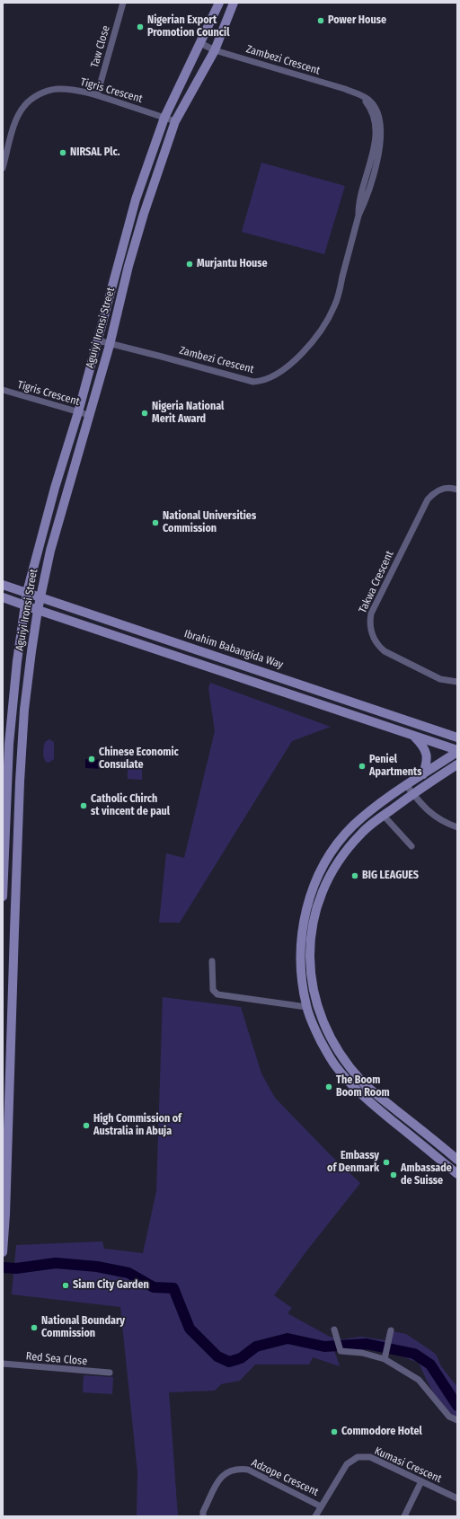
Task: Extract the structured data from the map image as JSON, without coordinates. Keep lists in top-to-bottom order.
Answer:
{
  "streets": {
    "main road": ["Aguiyi Ironsi Street", "Ibrahim Babangida Way"],
    "street": [
      "Taw Close",
      "Zambezi Crescent",
      "Tigris Crescent",
      "Takwa Crescent",
      "Red Sea Close",
      "Kumasi Crescent",
      "Adzope Crescent"
    ]
  },
  "crossings": [
    ["Taw Close", "Tigris Crescent"],
    ["Zambezi Crescent", "Aguiyi Ironsi Street"],
    ["Tigris Crescent", "Aguiyi Ironsi Street"],
    ["Aguiyi Ironsi Street", "Ibrahim Babangida Way"],
    ["Kumasi Crescent", "Adzope Crescent"]
  ],
  "places": [
    "Power House",
    "Nigerian Export Promotion Council",
    "NIRSAL Plc.",
    "Murjantu House",
    "Nigeria National Merit Award",
    "National Universities Commission",
    "Chinese Economic Consulate",
    "Peniel Apartments",
    "Catholic Chirch st vincent de paul",
    "BIG LEAGUES",
    "The Boom Boom Room",
    "High Commission of Australia in Abuja",
    "Embassy of Denmark",
    "Ambassade de Suisse",
    "Siam City Garden",
    "National Boundary Commission",
    "Commodore Hotel"
  ]
}
